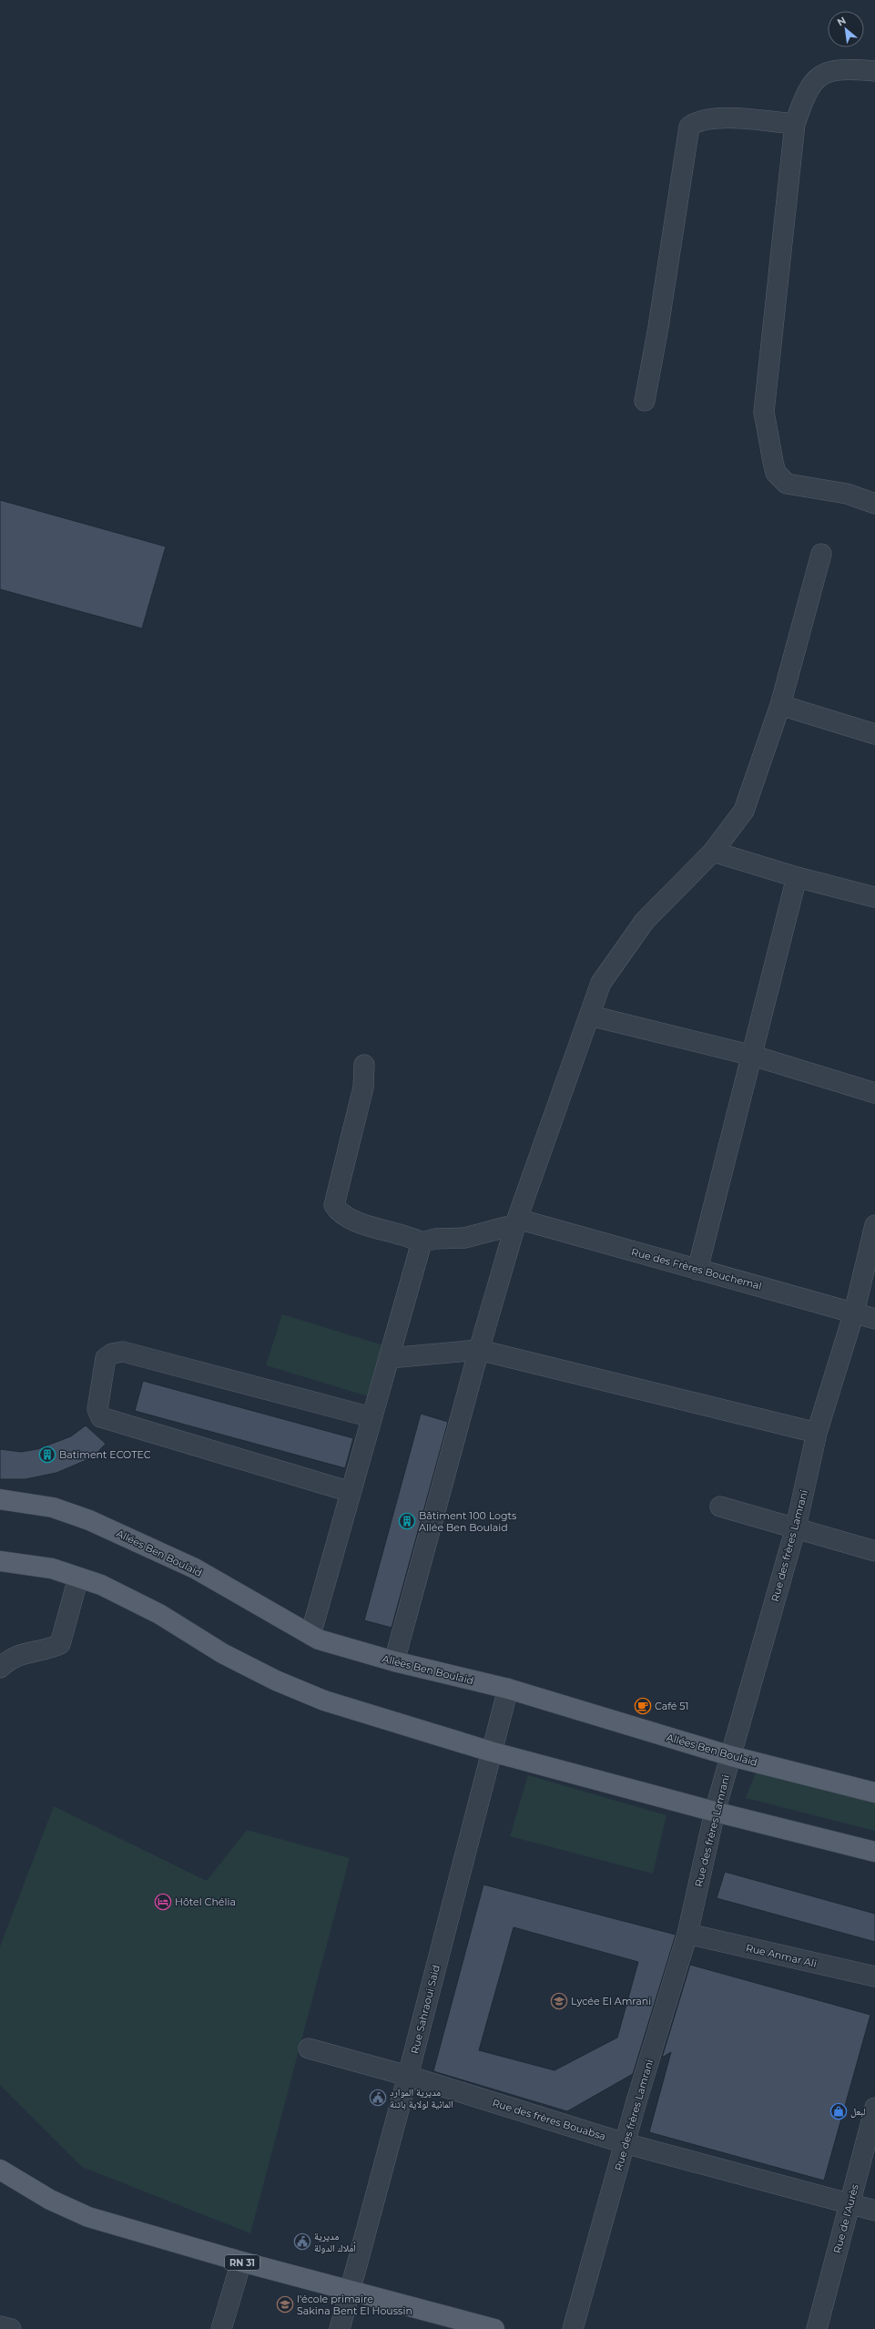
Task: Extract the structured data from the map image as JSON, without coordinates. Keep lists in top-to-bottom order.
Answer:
{
  "streets": {
    "main road": ["Allées Ben Boulaid", "RN 31"],
    "street": [
      "Rue des Frères Bouchemal",
      "Rue des frères Lamrani",
      "Rue Anmar Ali",
      "Rue Sahraoui Said",
      "Rue des frères Bouabsa",
      "Rue de l'Aurès"
    ]
  },
  "crossings": [
    ["Rue des Frères Bouchemal", "Rue des frères Lamrani"],
    ["Rue des frères Lamrani", "Allées Ben Boulaid"],
    ["Rue des frères Lamrani", "Rue Anmar Ali"],
    ["Rue des frères Lamrani", "Rue des frères Bouabsa"],
    ["Allées Ben Boulaid", "Rue Sahraoui Said"],
    ["Rue Sahraoui Said", "Rue des frères Bouabsa"],
    ["Rue Sahraoui Said", "RN 31"],
    ["Rue des frères Bouabsa", "Rue de l'Aurès"]
  ],
  "places": {
    "building": ["Batiment ECOTEC", "Bâtiment 100 Logts Allée Ben Boulaid"],
    "cafe": ["Café 51"],
    "hotel": ["Hôtel Chélia"],
    "school or university": ["Lycée El Amrani", "l'école primaire Sakina Bent El Houssin"],
    "public building": ["مديرية الموارد المائية لولاية باتنة", "مديرية أملاك الدولة"],
    "shop": ["لبعل"]
  },
  "north": "top left"
}
